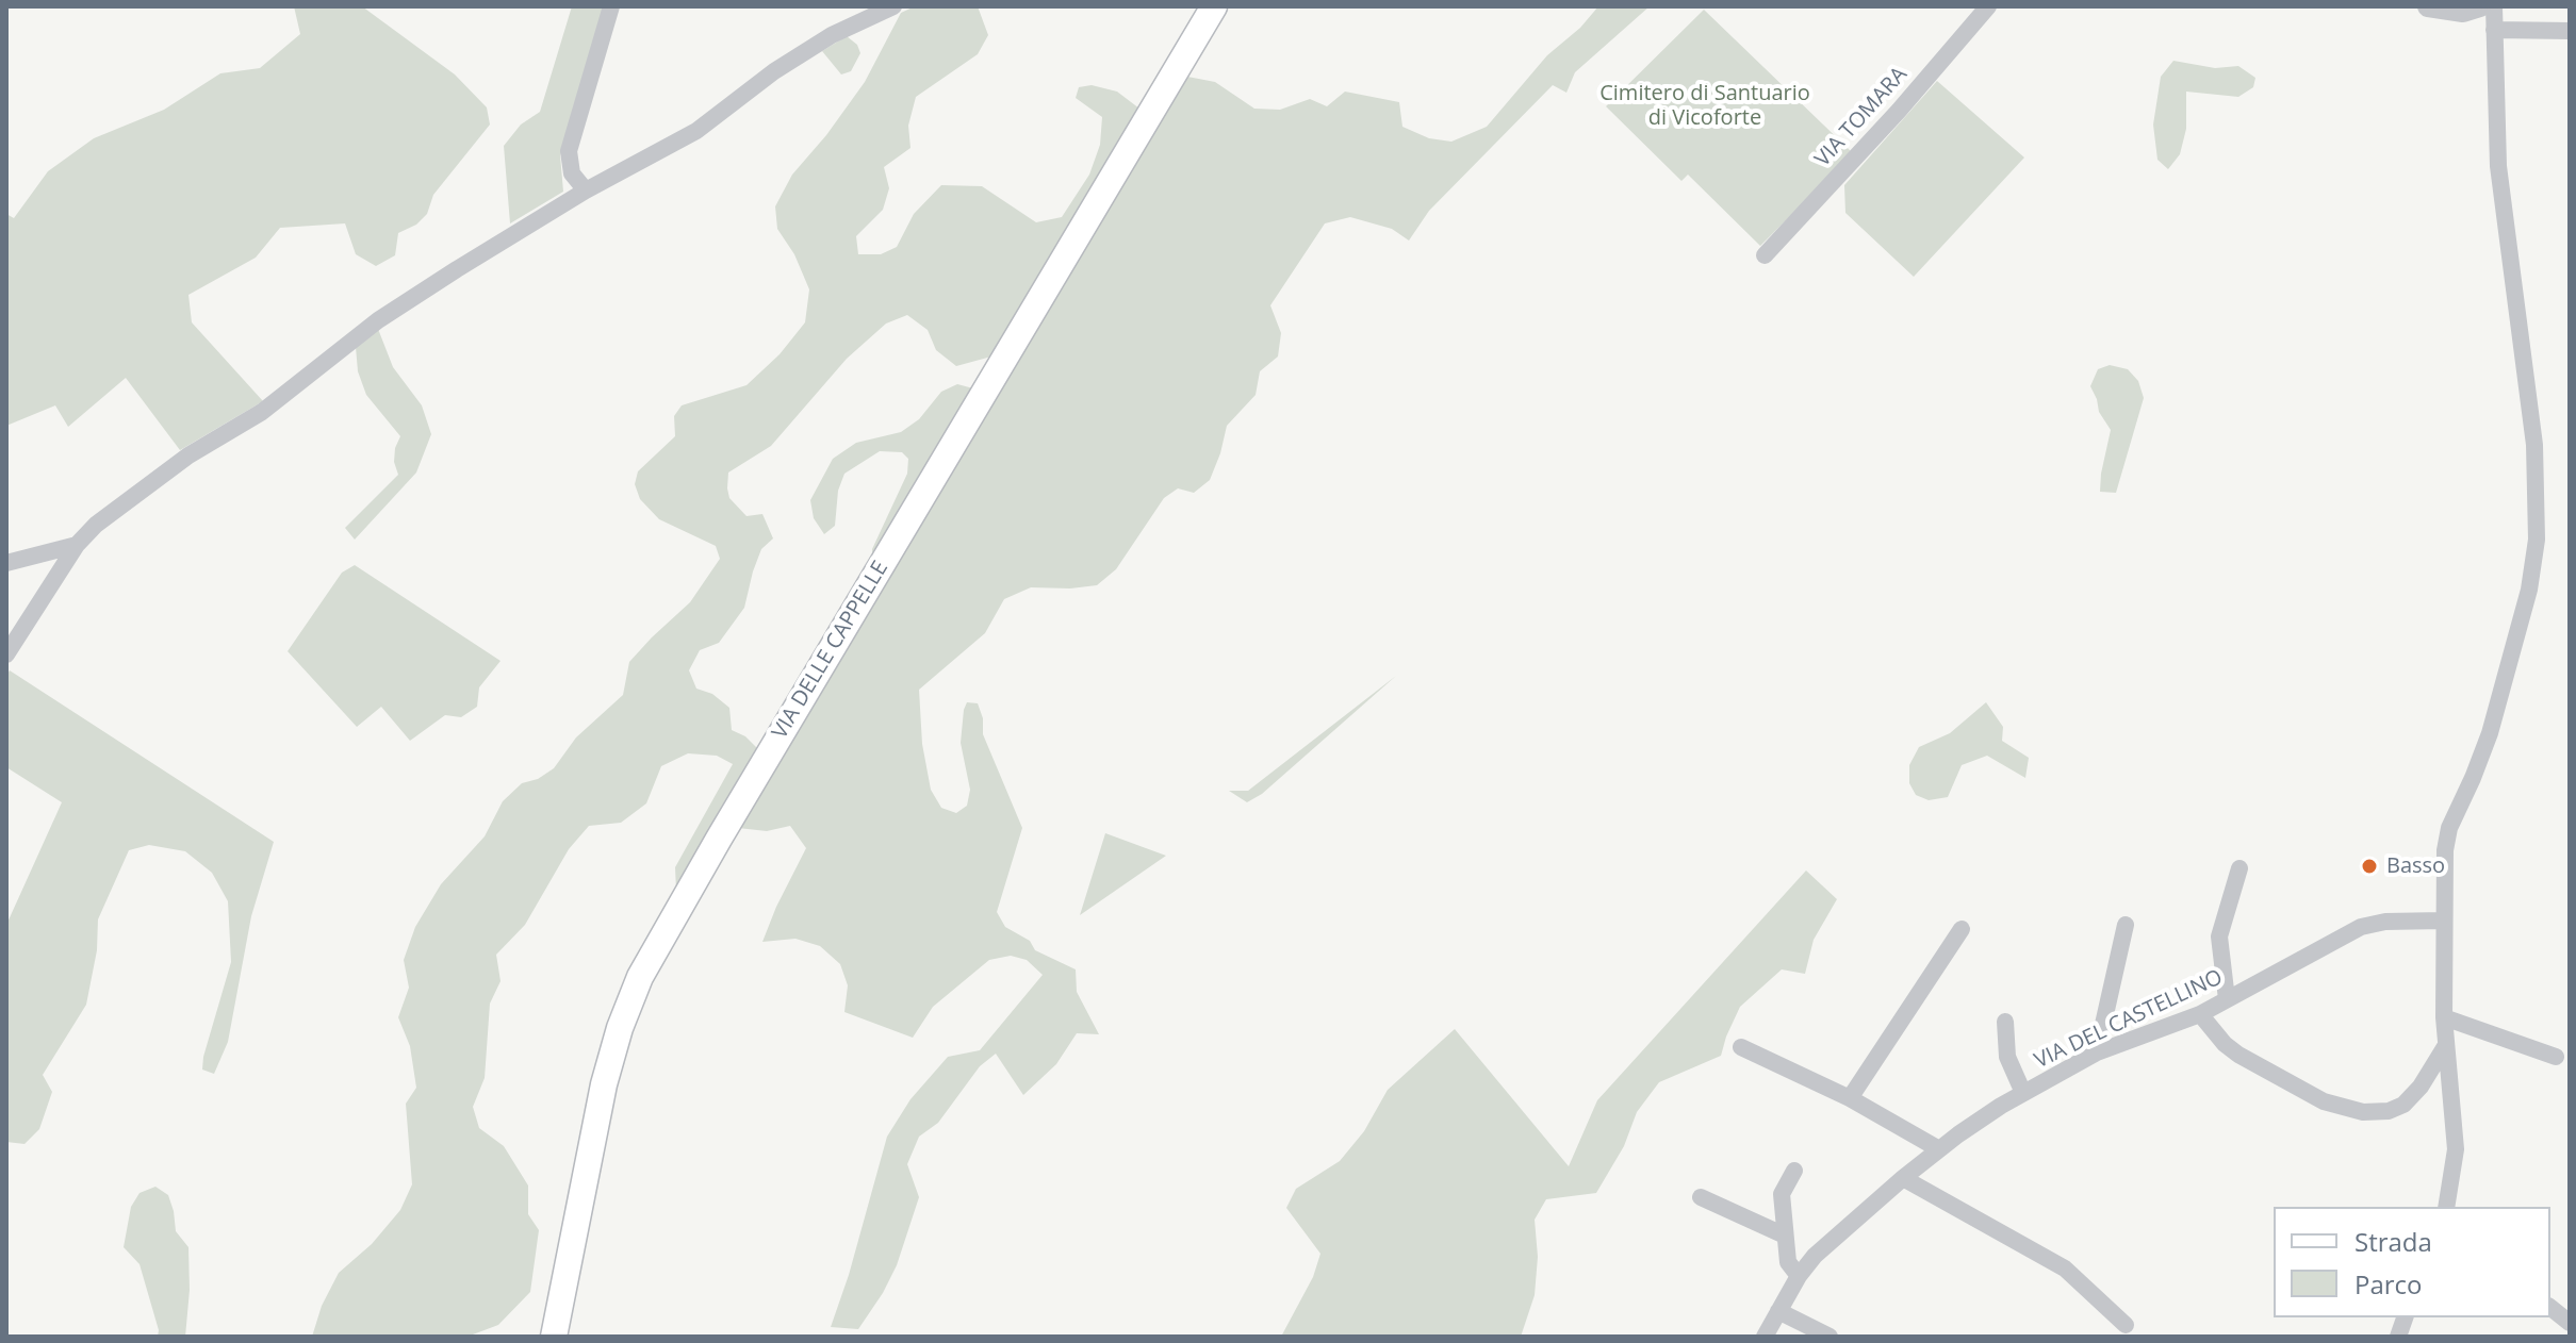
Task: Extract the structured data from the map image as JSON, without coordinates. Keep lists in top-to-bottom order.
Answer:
{
  "streets": {
    "main road": ["VIA DELLE CAPPELLE"],
    "street": ["VIA TOMARA", "VIA DEL CASTELLINO"]
  },
  "parks": ["Cimitero di Santuario di Vicoforte"],
  "places": ["Basso"],
  "legend": ["Strada", "Parco"]
}
